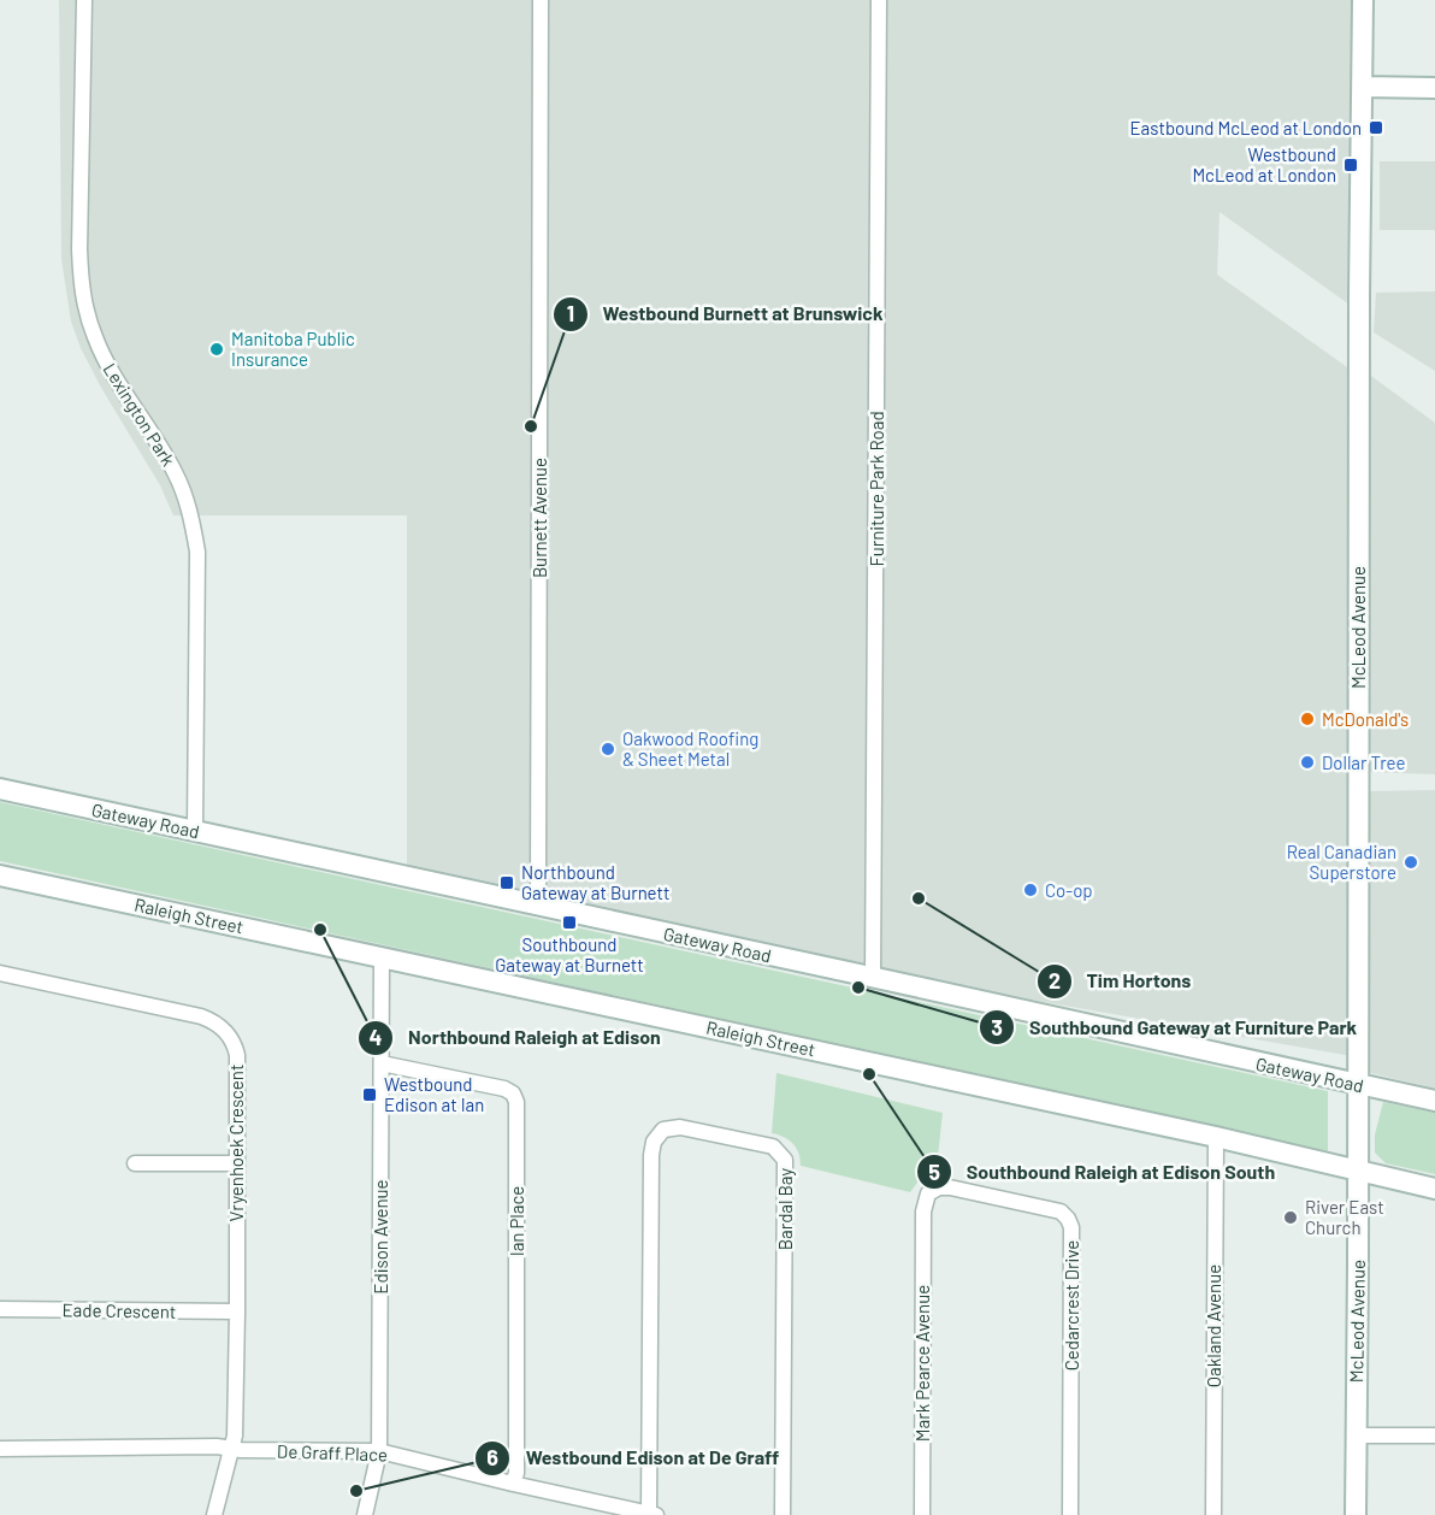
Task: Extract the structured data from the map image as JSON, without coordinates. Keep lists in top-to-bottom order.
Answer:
{
  "streets": {
    "street": [
      "Lexington Park",
      "Furniture Park Road",
      "Burnett Avenue",
      "McLeod Avenue",
      "Gateway Road",
      "Raleigh Street",
      "Vryenhoek Crescent",
      "Bardal Bay",
      "Ian Place",
      "Edison Avenue",
      "Cedarcrest Drive",
      "Eade Crescent",
      "Oakland Avenue",
      "Mark Pearce Avenue",
      "De Graff Place"
    ]
  },
  "crossings": [
    ["Lexington Park", "Gateway Road"],
    ["Furniture Park Road", "Gateway Road"],
    ["Burnett Avenue", "Gateway Road"],
    ["McLeod Avenue", "Gateway Road"],
    ["McLeod Avenue", "Raleigh Street"],
    ["Raleigh Street", "Edison Avenue"],
    ["Raleigh Street", "Oakland Avenue"],
    ["Vryenhoek Crescent", "Eade Crescent"],
    ["Vryenhoek Crescent", "De Graff Place"],
    ["Bardal Bay", "De Graff Place"],
    ["Ian Place", "Edison Avenue"],
    ["Ian Place", "De Graff Place"],
    ["Edison Avenue", "De Graff Place"],
    ["Cedarcrest Drive", "Mark Pearce Avenue"]
  ],
  "places": {
    "transit": [
      "Eastbound McLeod at London",
      "Westbound McLeod at London",
      "Northbound Gateway at Burnett",
      "Southbound Gateway at Burnett",
      "Westbound Edison at Ian"
    ],
    "other": [
      "Manitoba Public Insurance",
      "Westbound Burnett at Brunswick",
      "McDonald's",
      "Oakwood Roofing & Sheet Metal",
      "Dollar Tree",
      "Real Canadian Superstore",
      "Co-op",
      "Tim Hortons",
      "Northbound Raleigh at Edison",
      "Southbound Gateway at Furniture Park",
      "Southbound Raleigh at Edison South",
      "River East Church",
      "Westbound Edison at De Graff"
    ]
  }
}
